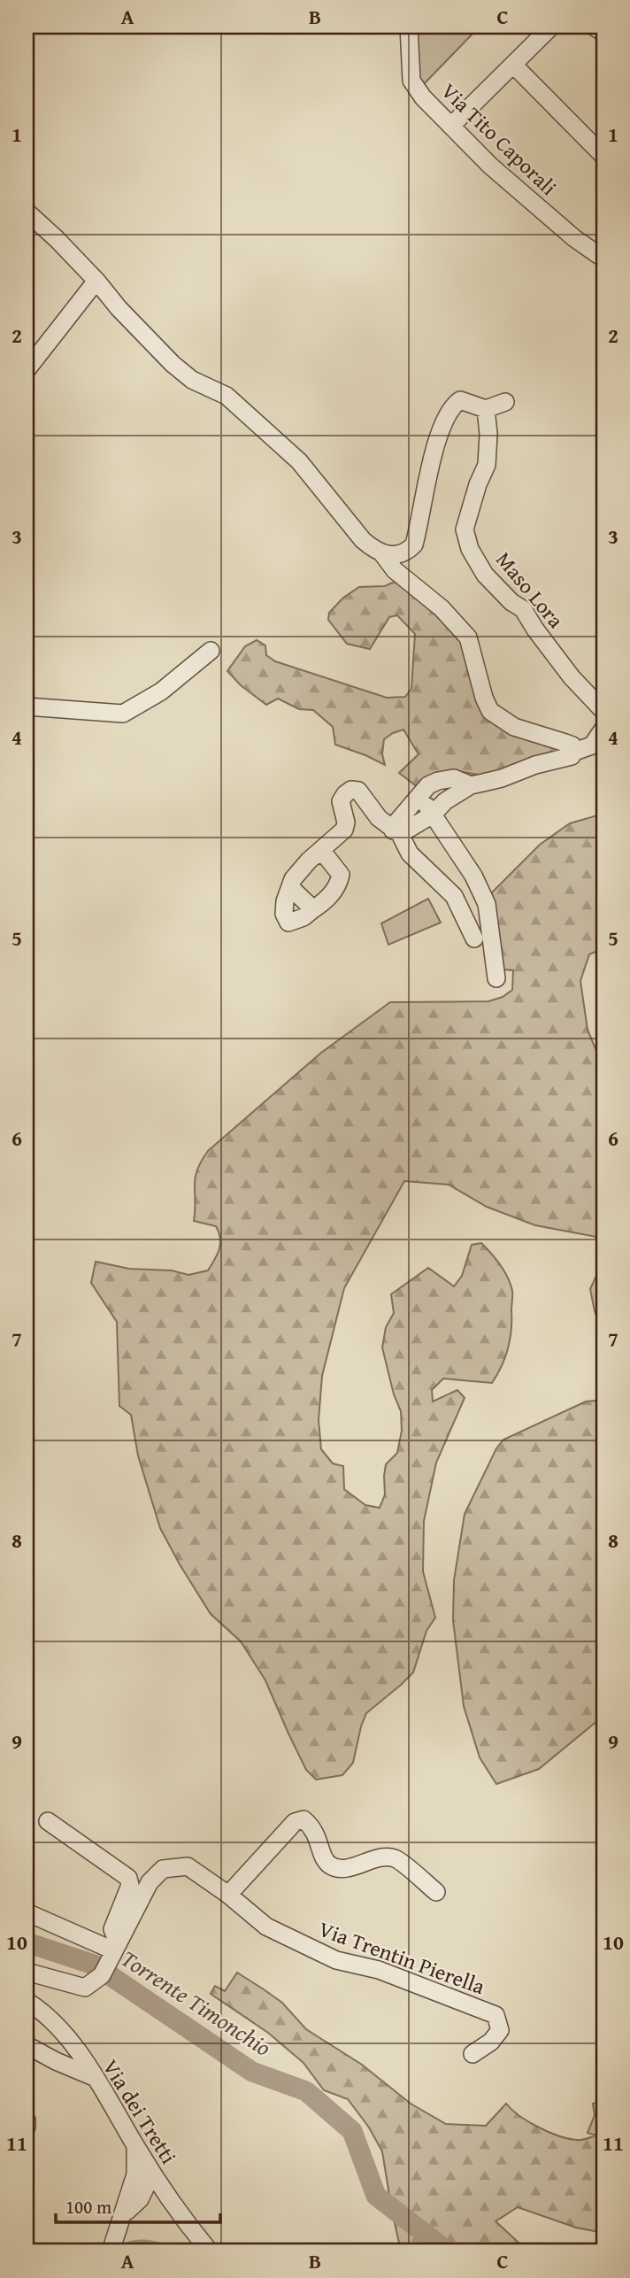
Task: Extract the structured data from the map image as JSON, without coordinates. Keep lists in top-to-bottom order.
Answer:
{
  "streets": {
    "street": [
      "Via Tito Caporali",
      "Maso Lora",
      "Via Trentin Pierella",
      "Via dei Tretti"
    ]
  },
  "water": ["Torrente Timonchio"],
  "scale_bar": "100 m",
  "grid": {
    "columns": ["A", "B", "C"],
    "rows": [
      "1",
      "2",
      "3",
      "4",
      "5",
      "6",
      "7",
      "8",
      "9",
      "10",
      "11"
    ]
  }
}
